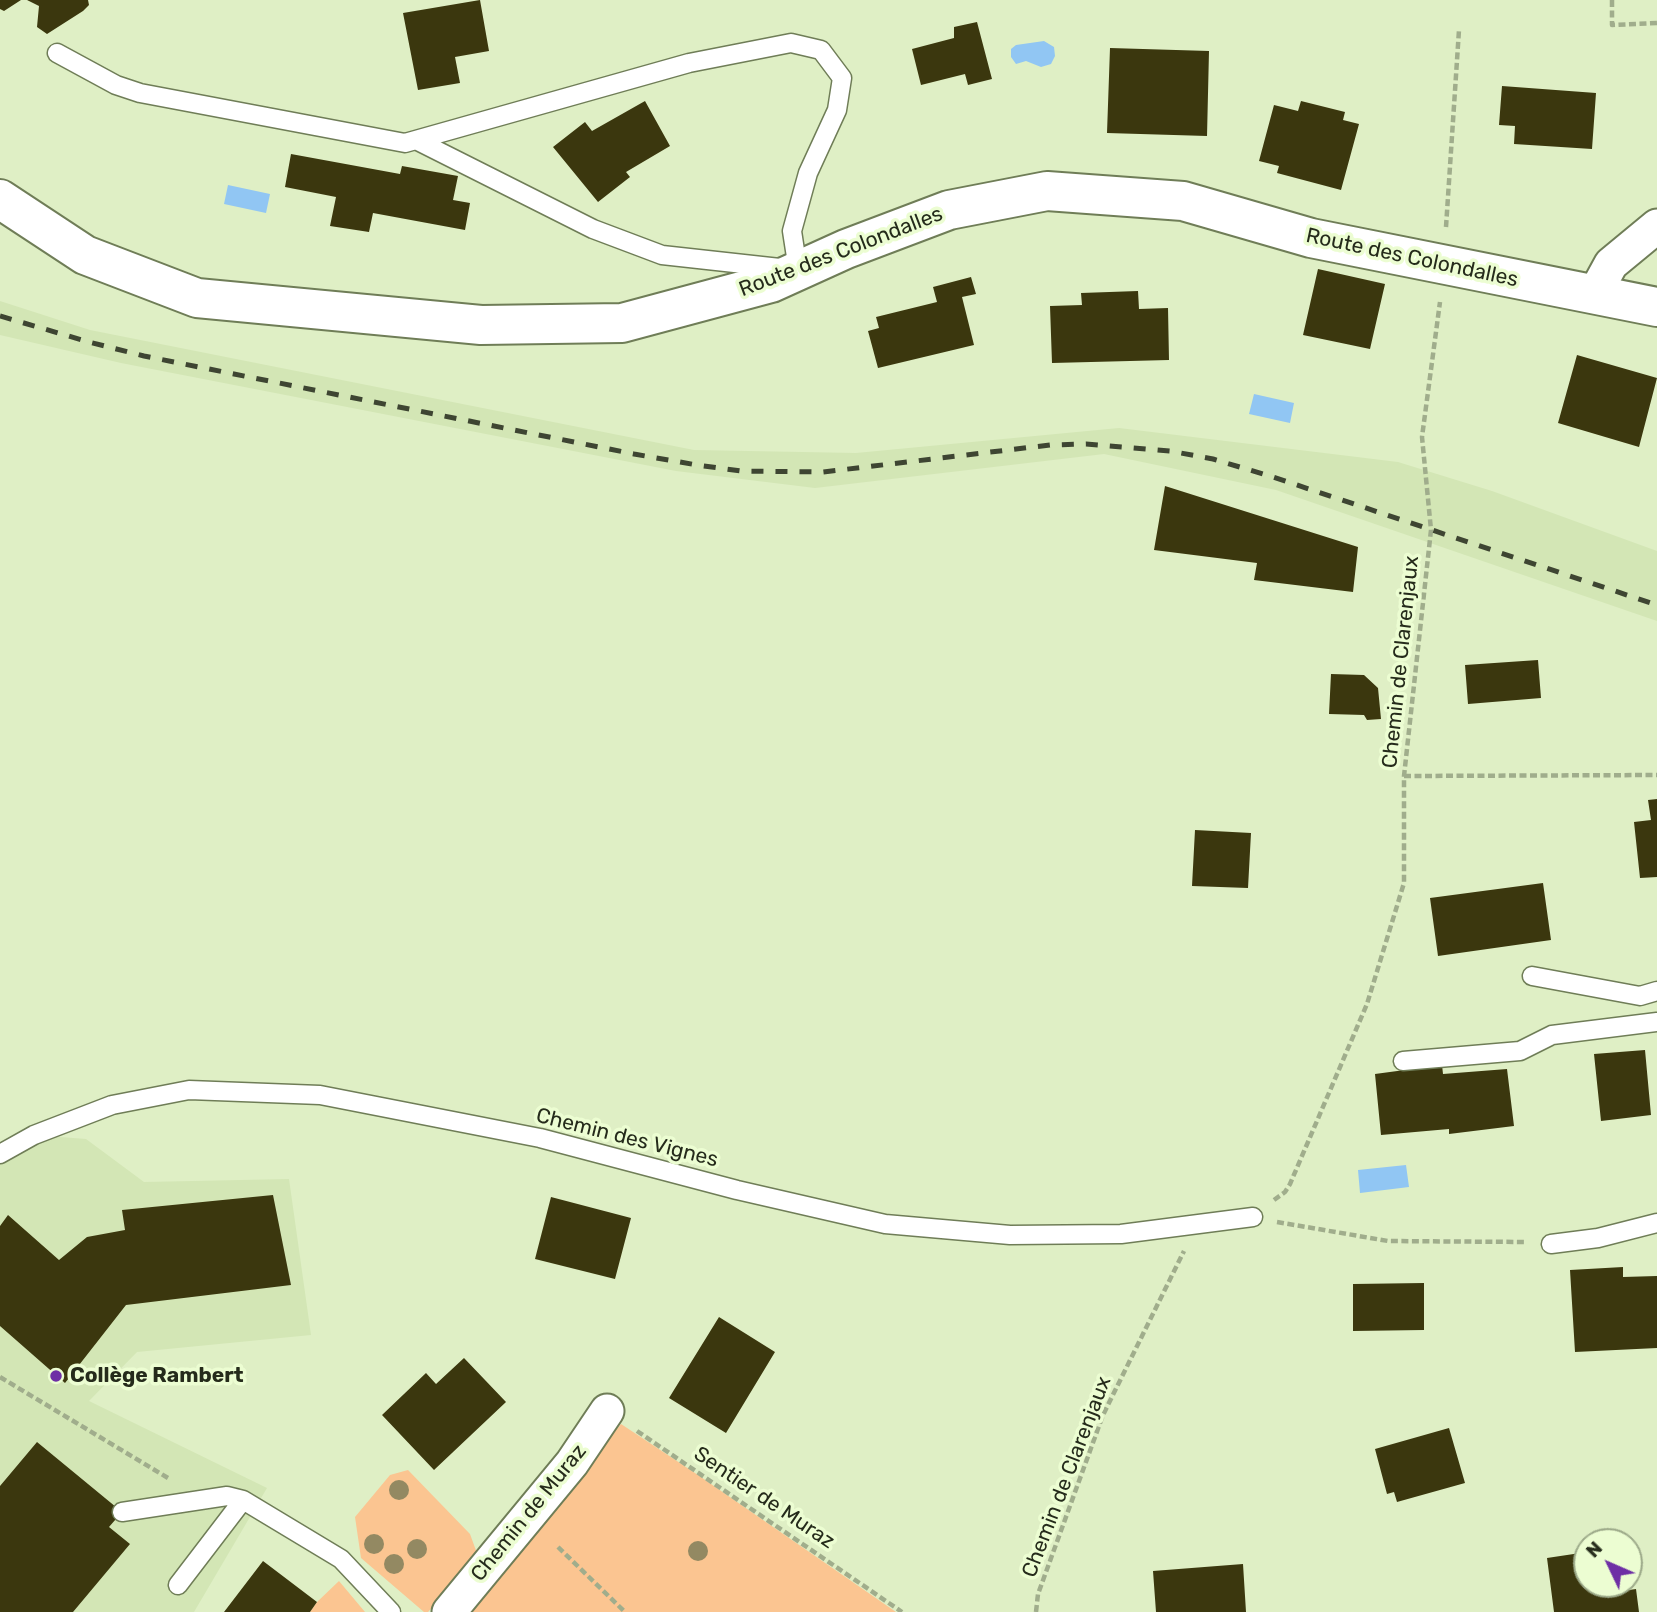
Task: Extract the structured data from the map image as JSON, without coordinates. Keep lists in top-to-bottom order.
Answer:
{
  "streets": {
    "street": ["Route des Colondalles", "Chemin de Muraz"],
    "lane": ["Chemin des Vignes"],
    "path": ["Chemin de Clarenjaux", "Sentier de Muraz"]
  },
  "crossings": [
    ["Route des Colondalles", "Chemin de Clarenjaux"],
    ["Chemin de Clarenjaux", "Chemin des Vignes"],
    ["Sentier de Muraz", "Chemin de Muraz"]
  ],
  "places": ["Collège Rambert"],
  "north": "top left"
}
